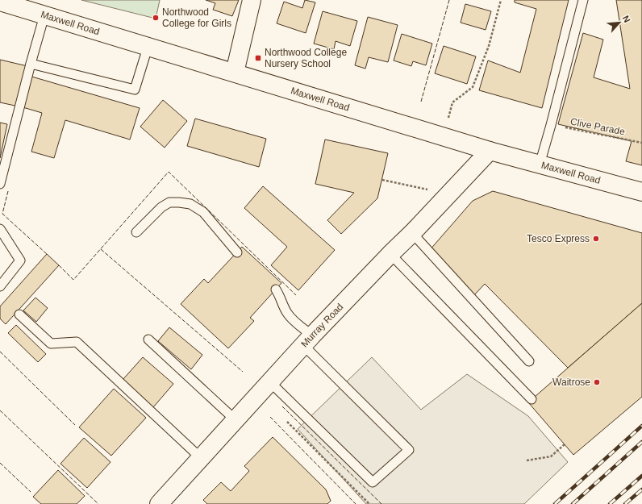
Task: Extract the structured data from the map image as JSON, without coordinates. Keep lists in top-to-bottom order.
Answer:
{
  "streets": {
    "street": ["Maxwell Road", "Murray Road"],
    "path": ["Clive Parade"]
  },
  "crossings": [
    ["Maxwell Road", "Murray Road"]
  ],
  "places": {
    "other": ["Northwood College for Girls", "Tesco Express", "Waitrose"],
    "transit": ["Northwood College Nursery School"]
  },
  "north": "top right"
}
